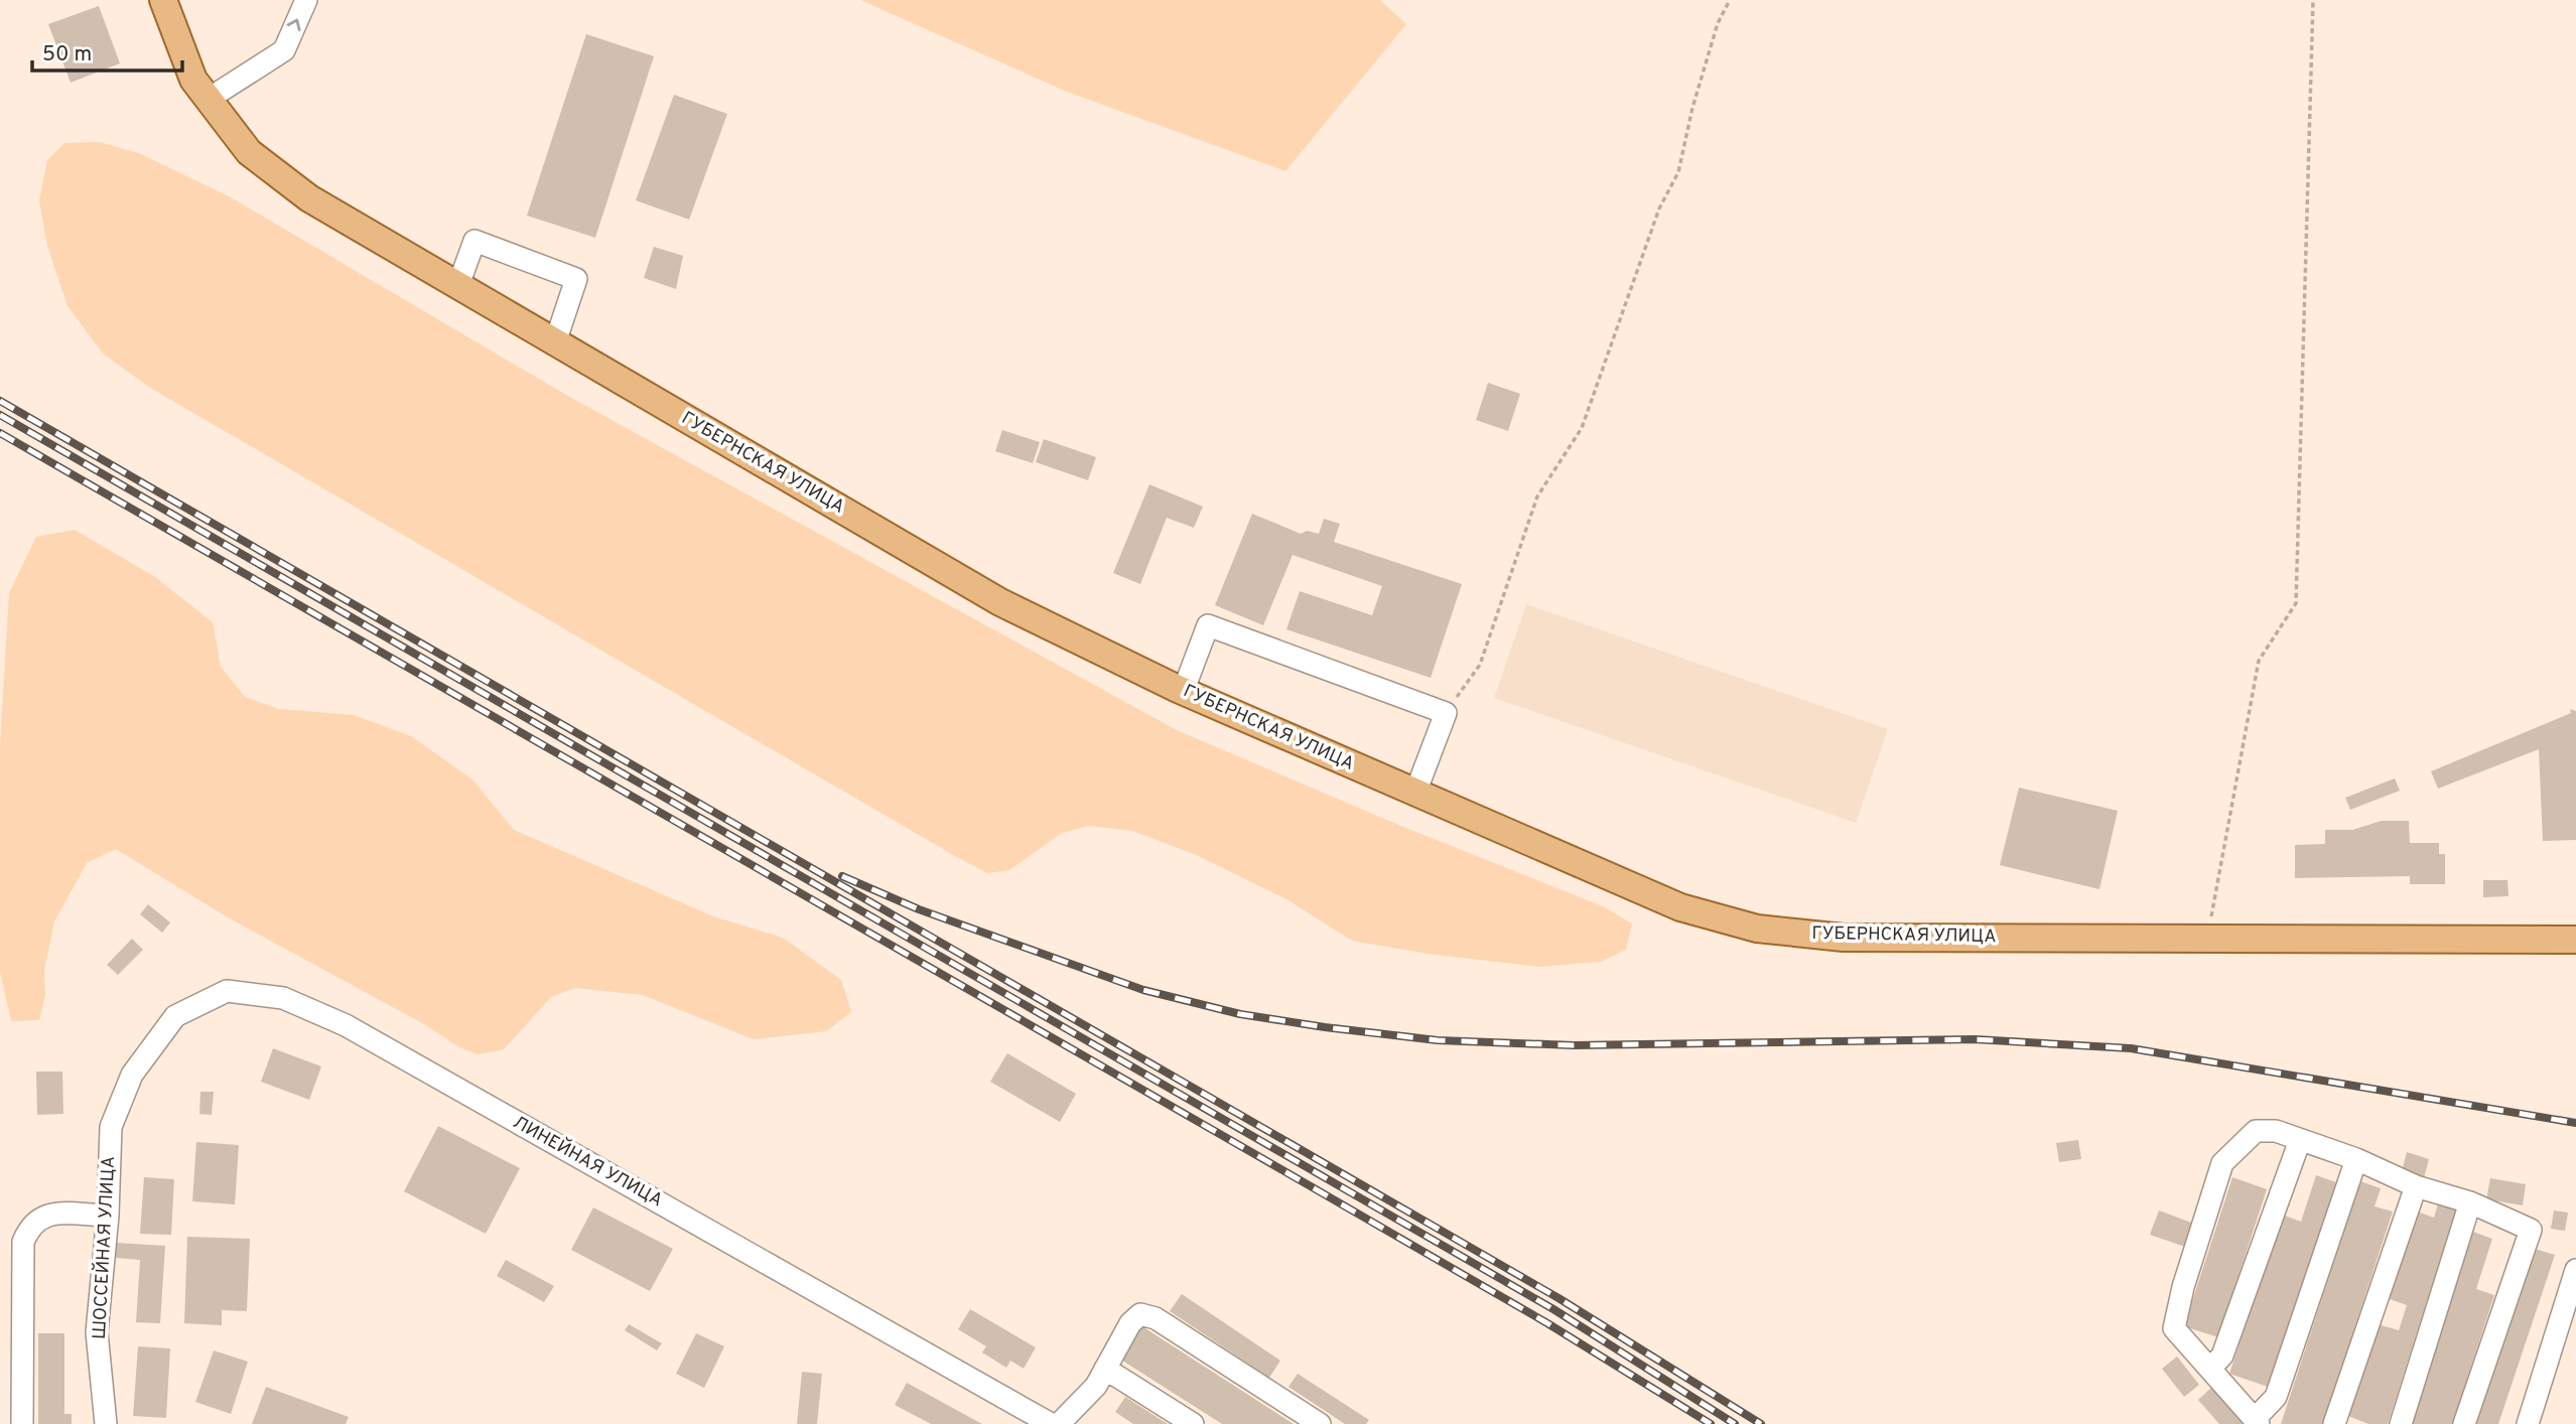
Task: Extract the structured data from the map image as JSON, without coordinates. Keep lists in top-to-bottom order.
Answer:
{
  "streets": {
    "main road": ["ГУБЕРНСКАЯ УЛИЦА"],
    "street": ["ЛИНЕЙНАЯ УЛИЦА", "ШОССЕЙНАЯ УЛИЦА"]
  },
  "crossings": [
    ["ЛИНЕЙНАЯ УЛИЦА", "ШОССЕЙНАЯ УЛИЦА"]
  ],
  "scale_bar": "50 m"
}
